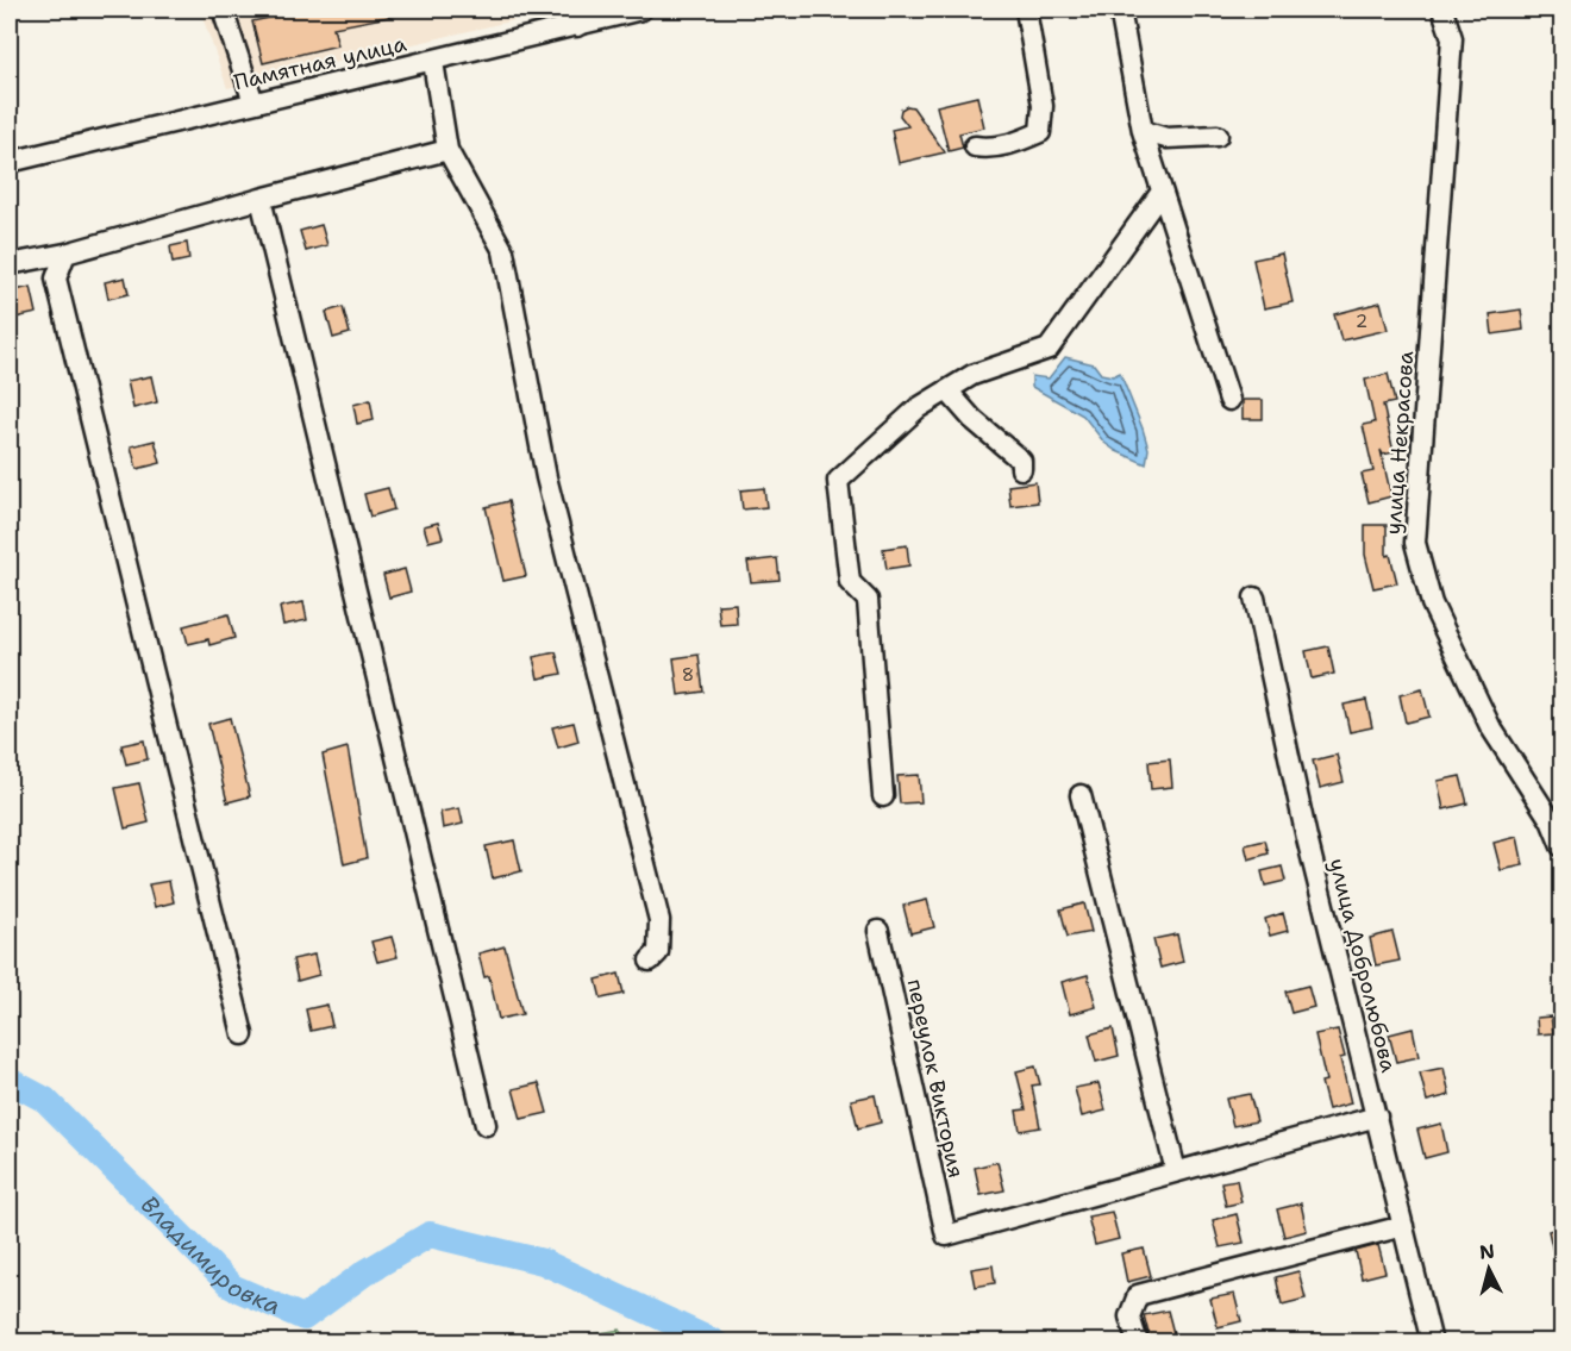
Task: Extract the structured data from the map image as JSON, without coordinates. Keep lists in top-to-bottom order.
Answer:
{
  "streets": {
    "street": [
      "Памятная улица",
      "улица Некрасова",
      "улица Добролюбова",
      "переулок Виктория"
    ]
  },
  "water": ["Владимировка"],
  "house_numbers": ["2", "8"],
  "north": "top"
}
